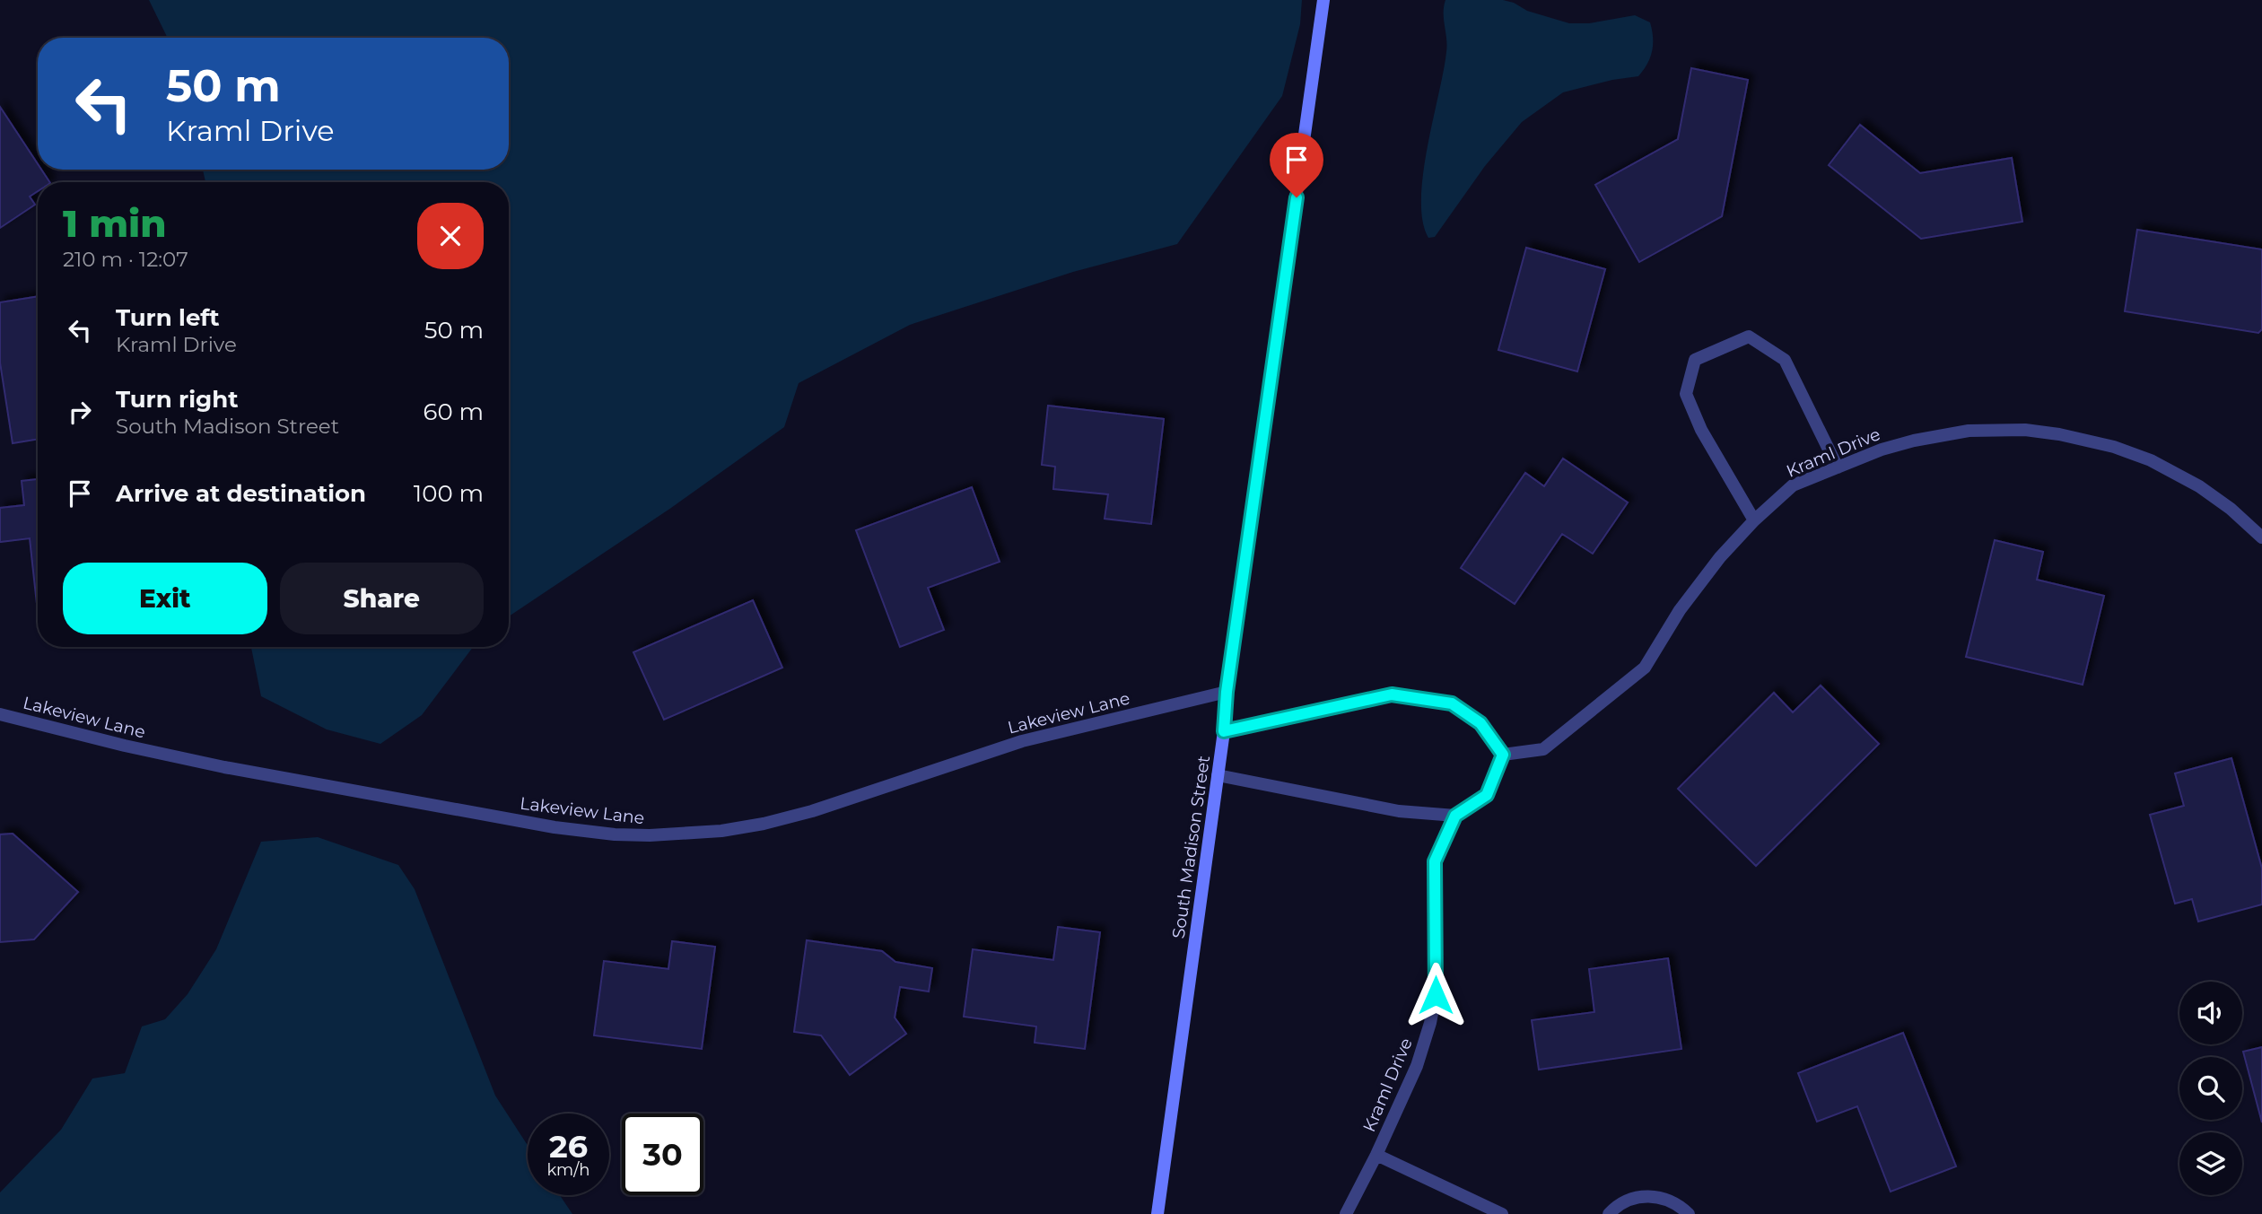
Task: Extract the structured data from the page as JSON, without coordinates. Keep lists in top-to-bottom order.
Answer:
{
  "streets": {
    "street": ["Kraml Drive", "Lakeview Lane", "South Madison Street"]
  },
  "crossings": [
    ["Lakeview Lane", "South Madison Street"]
  ],
  "page": {
    "turn": ["50 m", "Kraml Drive"],
    "heading": ["1 min", "210 m · 12:07"],
    "list": [
      {
        "name": "Turn left",
        "note": "Kraml Drive",
        "value": "50 m"
      },
      {
        "name": "Turn right",
        "note": "South Madison Street",
        "value": "60 m"
      },
      {
        "name": "Arrive at destination",
        "value": "100 m"
      }
    ],
    "buttons": ["Exit", "Share"],
    "speed": "26 km/h",
    "limit": "30"
  }
}
